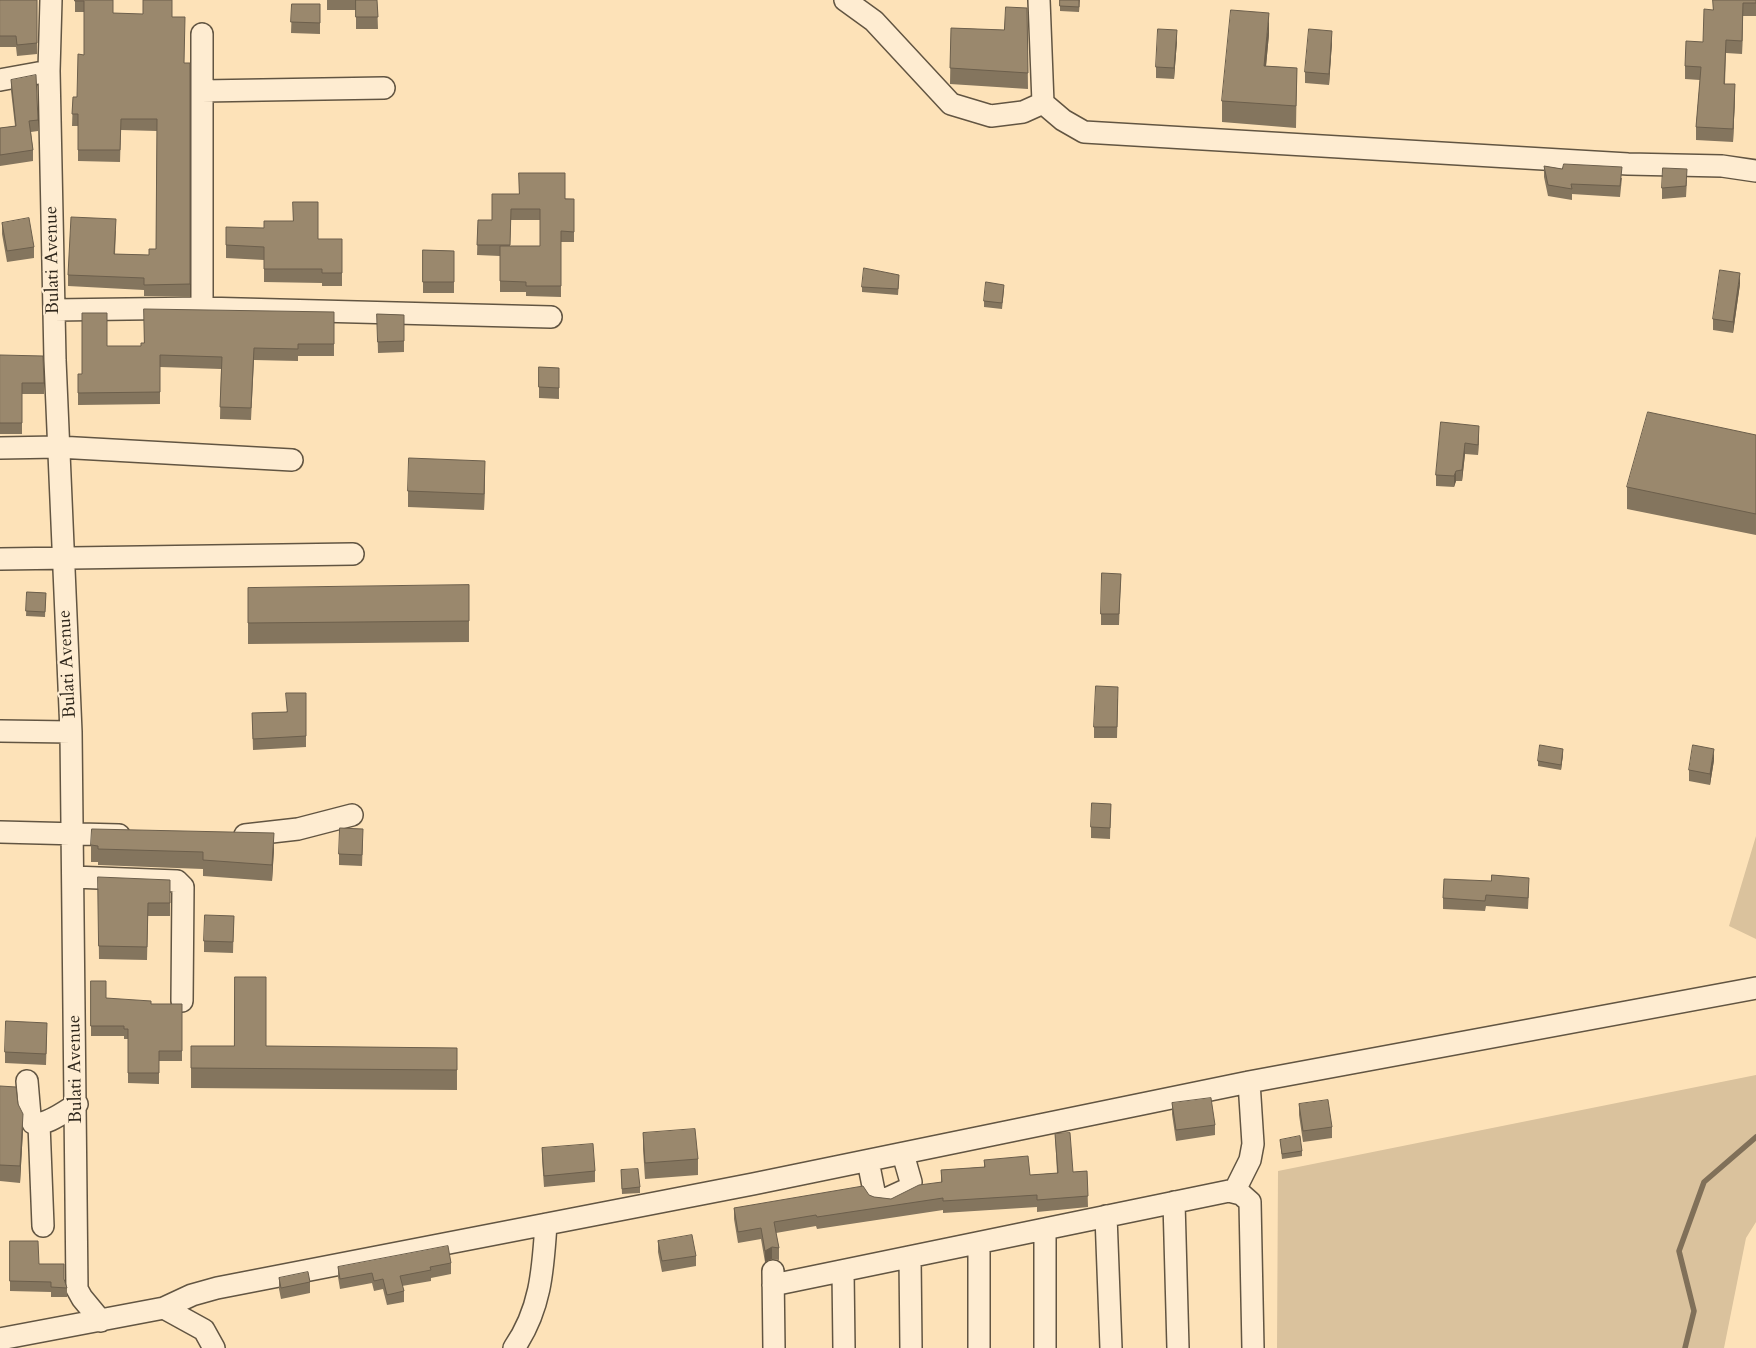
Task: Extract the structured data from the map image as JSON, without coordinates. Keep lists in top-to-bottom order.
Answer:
{
  "streets": {
    "street": ["Bulati Avenue"]
  }
}
